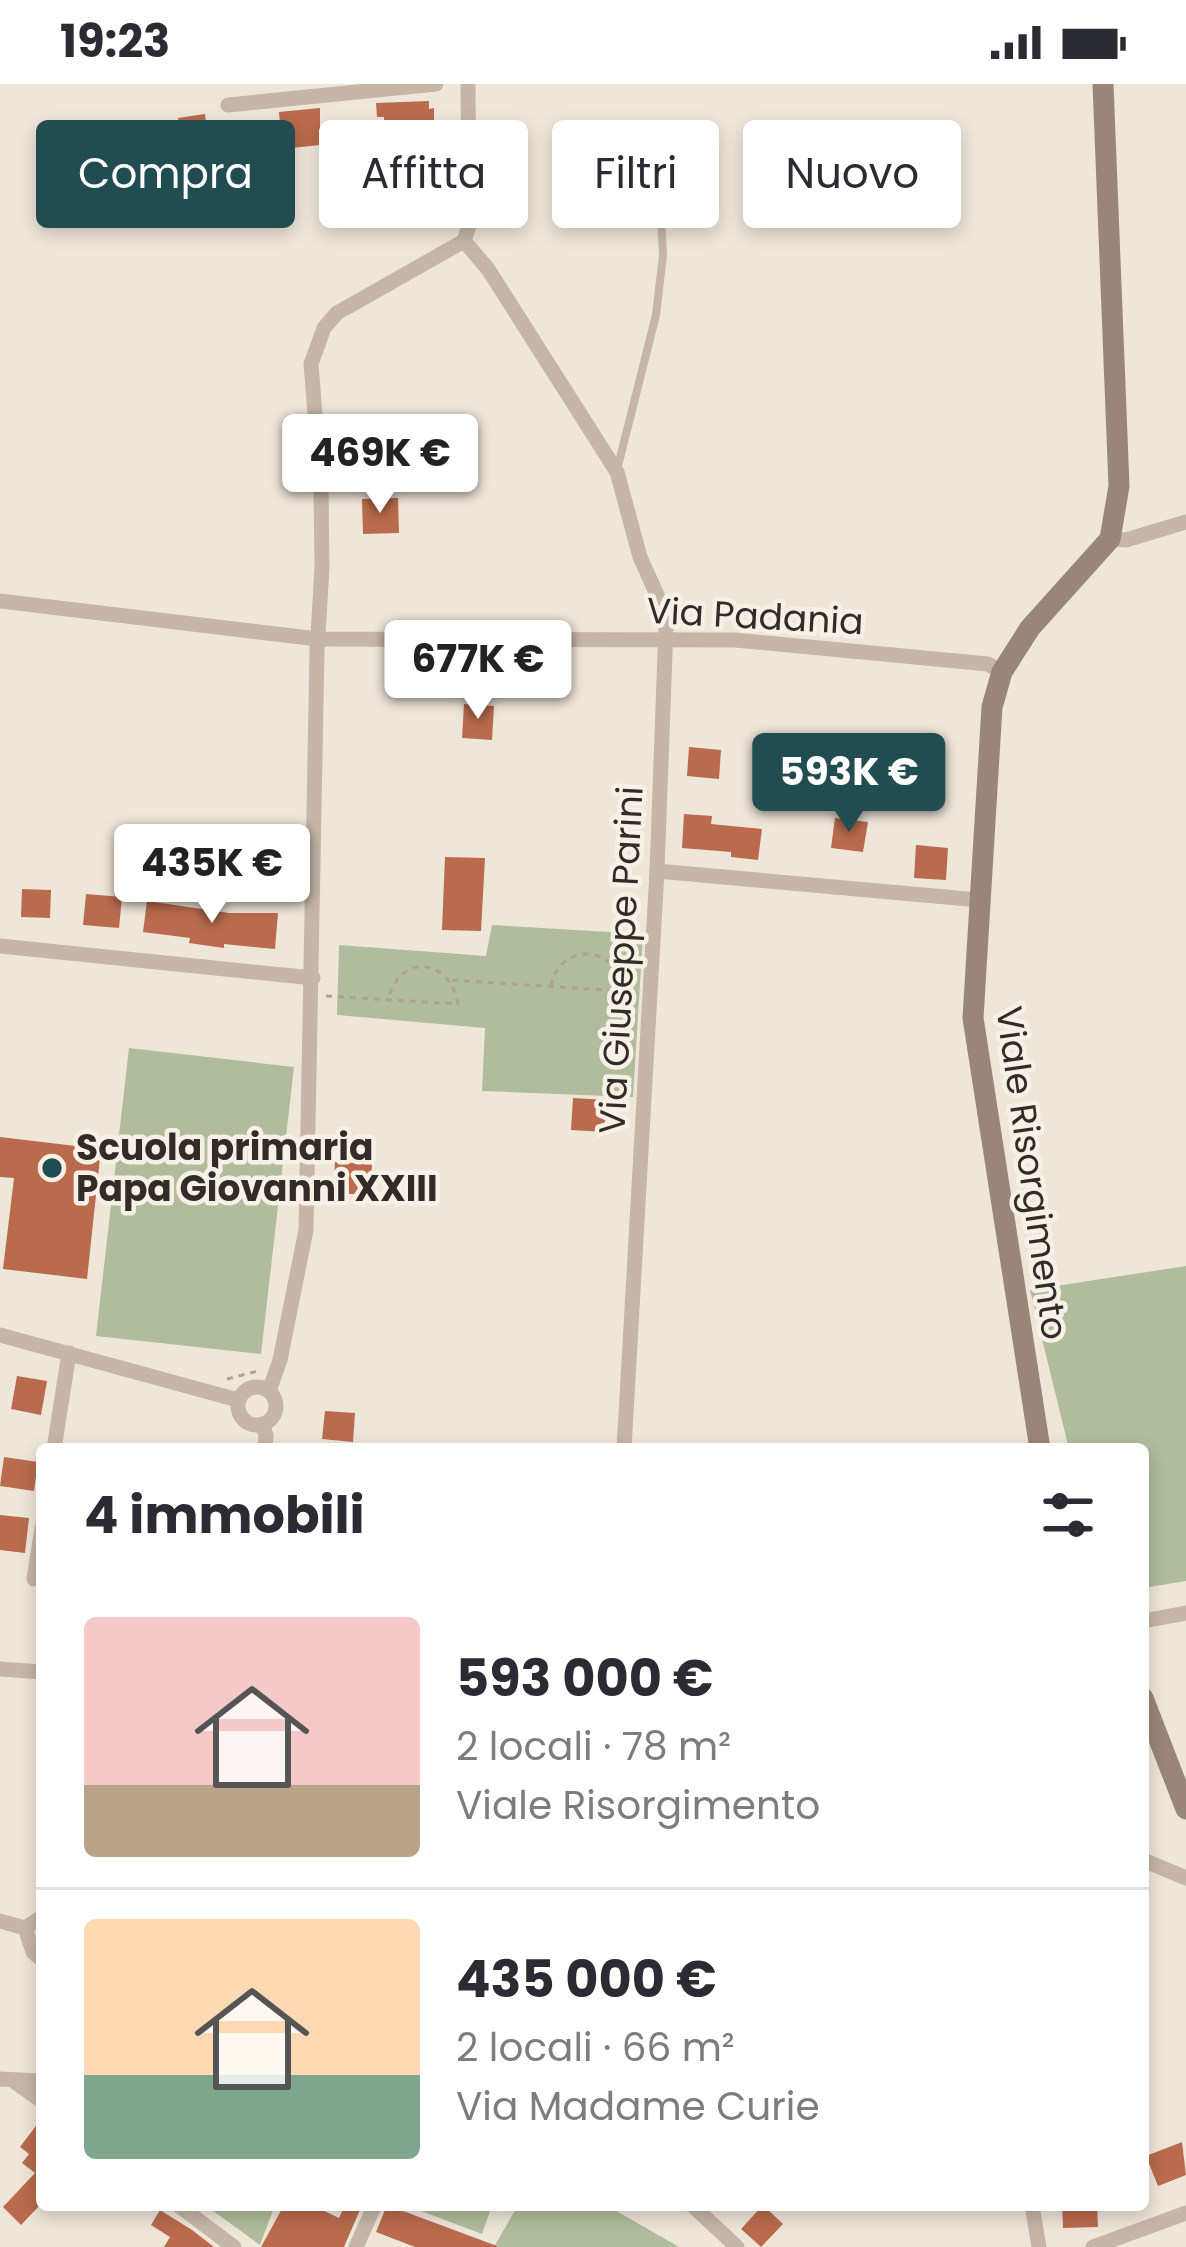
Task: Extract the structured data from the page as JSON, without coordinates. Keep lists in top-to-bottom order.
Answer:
{
  "streets": {
    "street": ["Via Padania", "Via Giuseppe Parini", "Viale Risorgimento"]
  },
  "crossings": [
    ["Via Padania", "Via Giuseppe Parini"],
    ["Via Padania", "Viale Risorgimento"]
  ],
  "places": ["Scuola primaria Papa Giovanni XXIII"],
  "page": {
    "status": "19:23",
    "chip": [
      "Compra",
      "Affitta",
      "Filtri",
      "Nuovo"
    ],
    "price": [
      "469K €",
      "677K €",
      "593K €",
      "435K €"
    ],
    "heading": "4 immobili",
    "list": [
      {
        "name": "593 000 €",
        "note": "2 locali · 78 m² · Viale Risorgimento"
      },
      {
        "name": "435 000 €",
        "note": "2 locali · 66 m² · Via Madame Curie"
      }
    ]
  }
}
